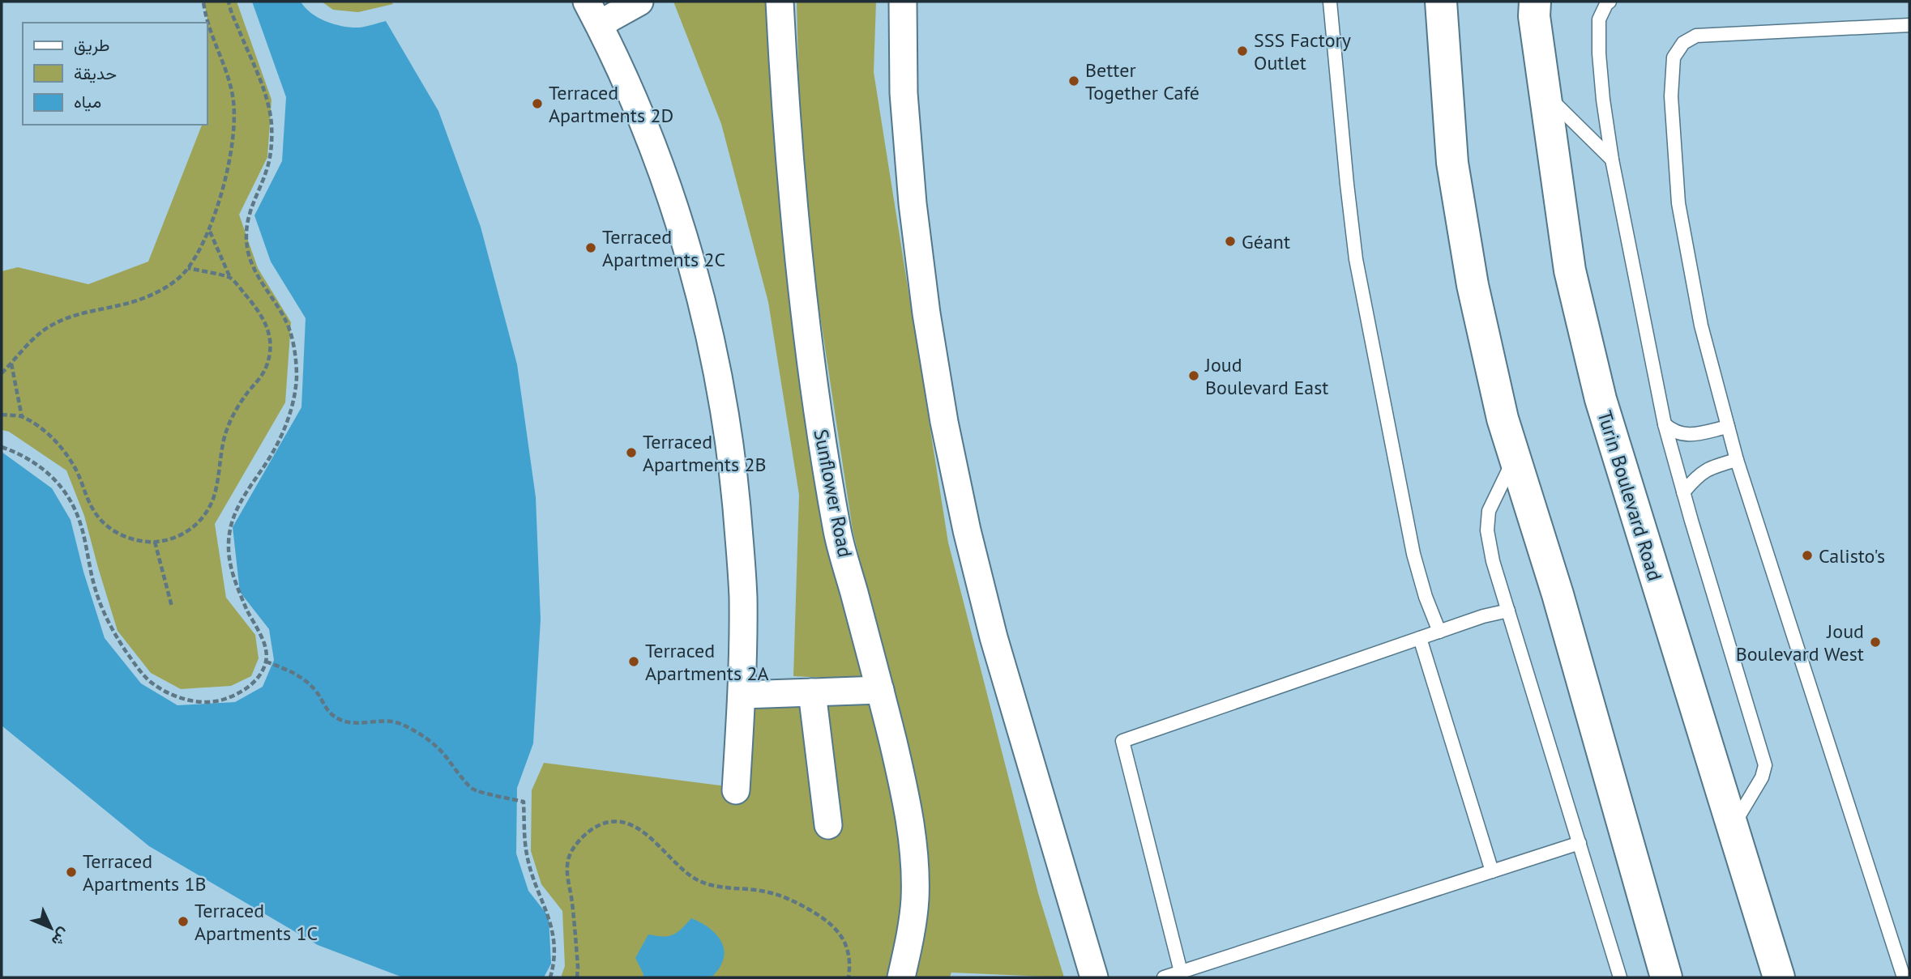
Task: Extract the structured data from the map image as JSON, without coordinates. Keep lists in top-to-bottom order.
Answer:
{
  "streets": {
    "main road": ["Turin Boulevard Road"],
    "street": ["Sunflower Road"]
  },
  "places": [
    "SSS Factory Outlet",
    "Better Together Café",
    "Terraced Apartments 2D",
    "Géant",
    "Terraced Apartments 2C",
    "Joud Boulevard East",
    "Terraced Apartments 2B",
    "Calisto's",
    "Joud Boulevard West",
    "Terraced Apartments 2A",
    "Terraced Apartments 1B",
    "Terraced Apartments 1C"
  ],
  "legend": ["طريق", "حديقة", "مياه"],
  "north": "bottom right"
}
